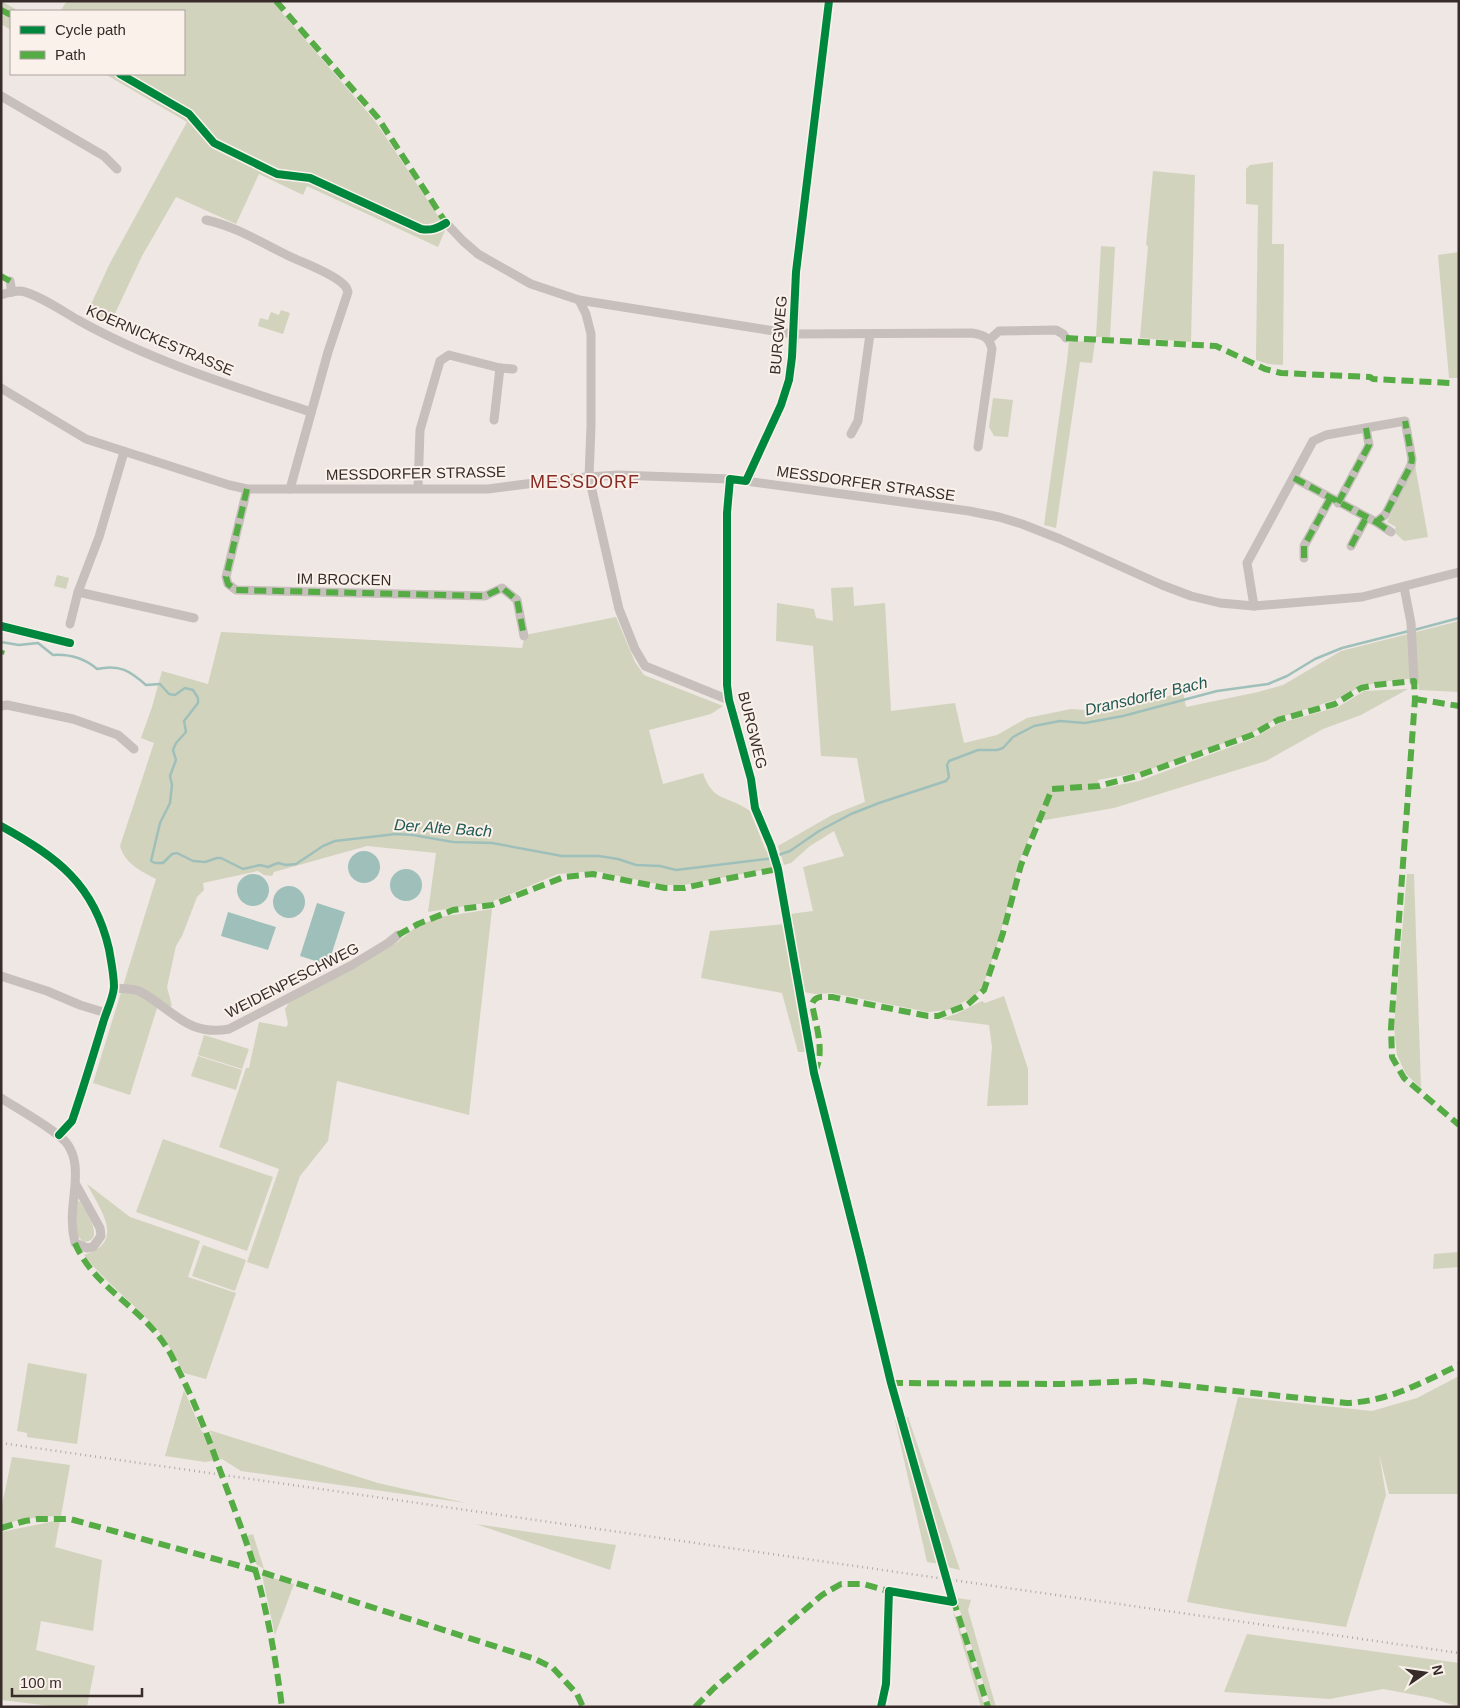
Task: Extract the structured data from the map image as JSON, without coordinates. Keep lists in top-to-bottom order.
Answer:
{
  "streets": {
    "street": [
      "BURGWEG",
      "KOERNICKESTRASSE",
      "MESSDORFER STRASSE",
      "IM BROCKEN",
      "WEIDENPESCHWEG"
    ]
  },
  "crossings": [
    ["BURGWEG", "MESSDORFER STRASSE"],
    ["MESSDORFER STRASSE", "IM BROCKEN"]
  ],
  "districts": ["MESSDORF"],
  "water": ["Dransdorfer Bach", "Der Alte Bach"],
  "legend": ["Cycle path", "Path"],
  "scale_bar": "100 m",
  "north": "right"
}
